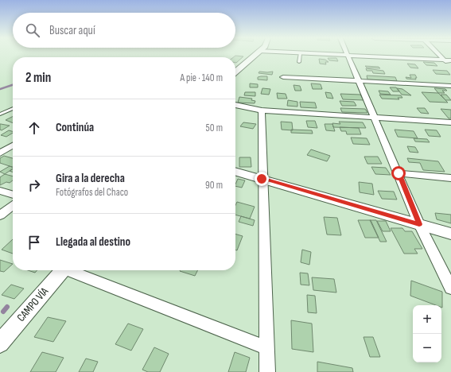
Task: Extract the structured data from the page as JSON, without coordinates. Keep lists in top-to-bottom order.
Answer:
{
  "streets": {
    "street": ["CAMPO VÍA"]
  },
  "page": {
    "search": "Buscar aquí",
    "heading": ["2 min", "A pie · 140 m"],
    "list": [
      ["Continúa", "50 m"],
      ["Gira a la derecha", "Fotógrafos del Chaco", "90 m"],
      "Llegada al destino"
    ],
    "map_buttons": ["+", "−"]
  }
}
